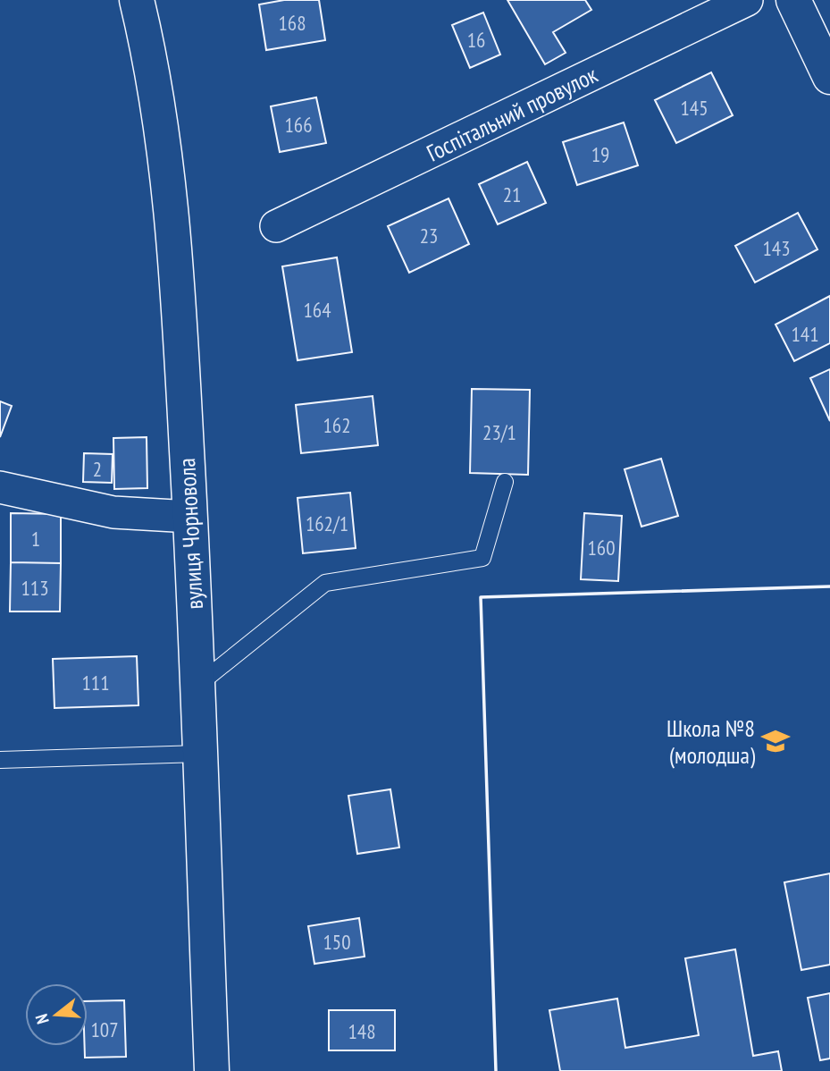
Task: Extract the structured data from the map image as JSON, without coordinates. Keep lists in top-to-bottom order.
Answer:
{
  "streets": {
    "street": ["Госпітальний провулок", "вулиця Чорновола"]
  },
  "places": {
    "school or university": ["Школа №8 (молодша)"]
  },
  "house_numbers": [
    "168",
    "16",
    "145",
    "166",
    "19",
    "21",
    "23",
    "143",
    "164",
    "141",
    "162",
    "23/1",
    "2",
    "162/1",
    "1",
    "160",
    "113",
    "111",
    "150",
    "107",
    "148"
  ],
  "north": "left"
}
